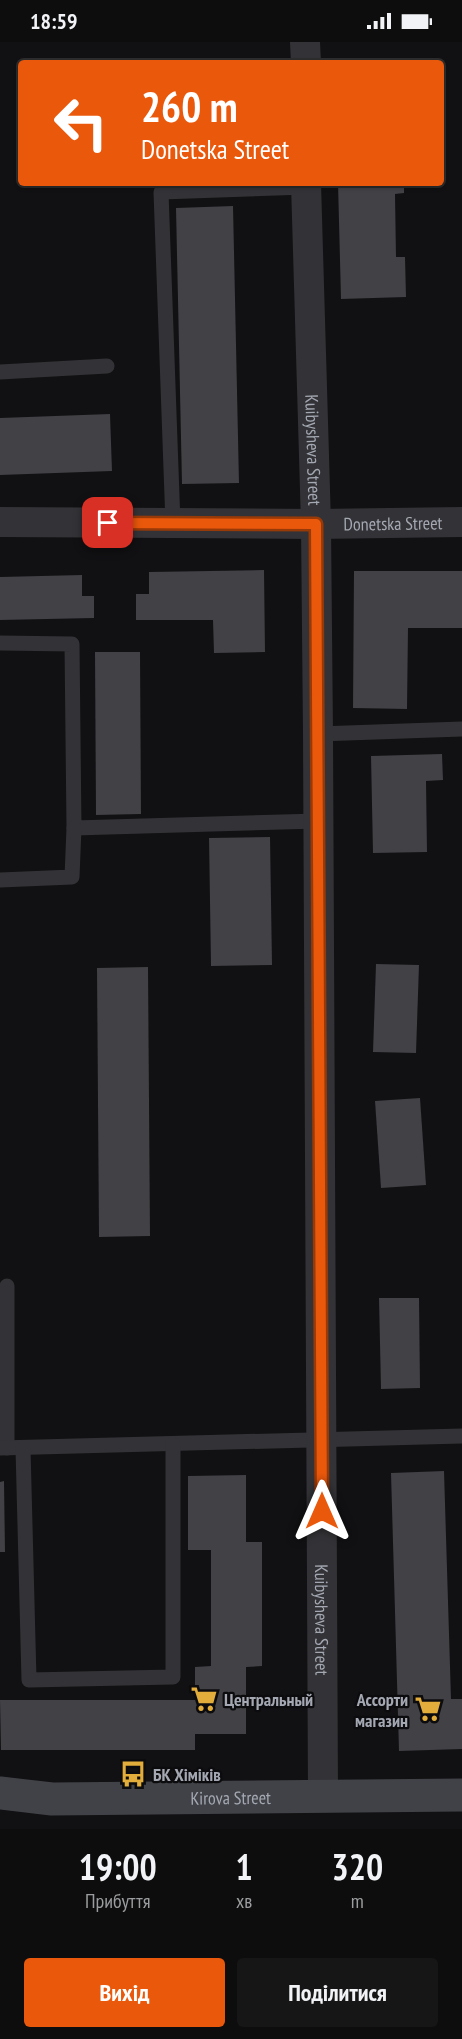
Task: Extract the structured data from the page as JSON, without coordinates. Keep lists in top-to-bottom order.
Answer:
{
  "streets": {
    "main road": ["Kirova Street"],
    "street": ["Kuibysheva Street", "Donetska Street"]
  },
  "crossings": [
    ["Kuibysheva Street", "Donetska Street"],
    ["Kuibysheva Street", "Kirova Street"]
  ],
  "places": {
    "supermarket": ["Центральный", "Ассорти магазин"],
    "bus stop": ["БК Хіміків"]
  },
  "page": {
    "status": "18:59",
    "turn": ["260 m", "Donetska Street"],
    "eta": [
      "19:00",
      "Прибуття",
      "1",
      "хв",
      "320",
      "m"
    ],
    "buttons": ["Вихід", "Поділитися"]
  }
}
